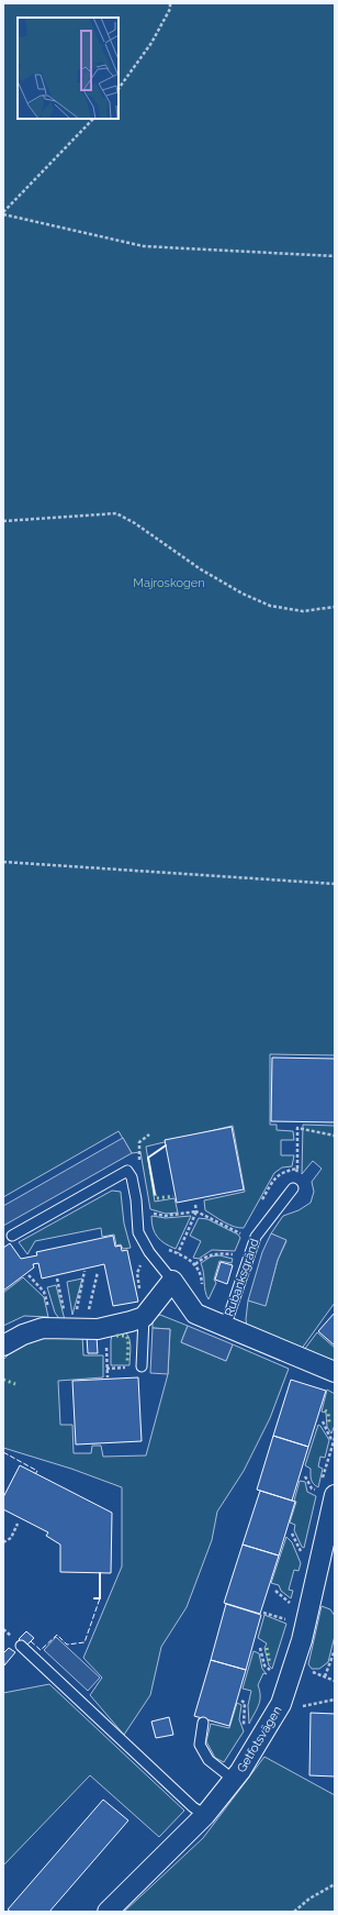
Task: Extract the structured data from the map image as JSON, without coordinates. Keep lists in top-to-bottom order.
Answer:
{
  "streets": {
    "street": ["Rubanksgränd", "Getfotsvägen"]
  },
  "parks": ["Majroskogen"]
}
